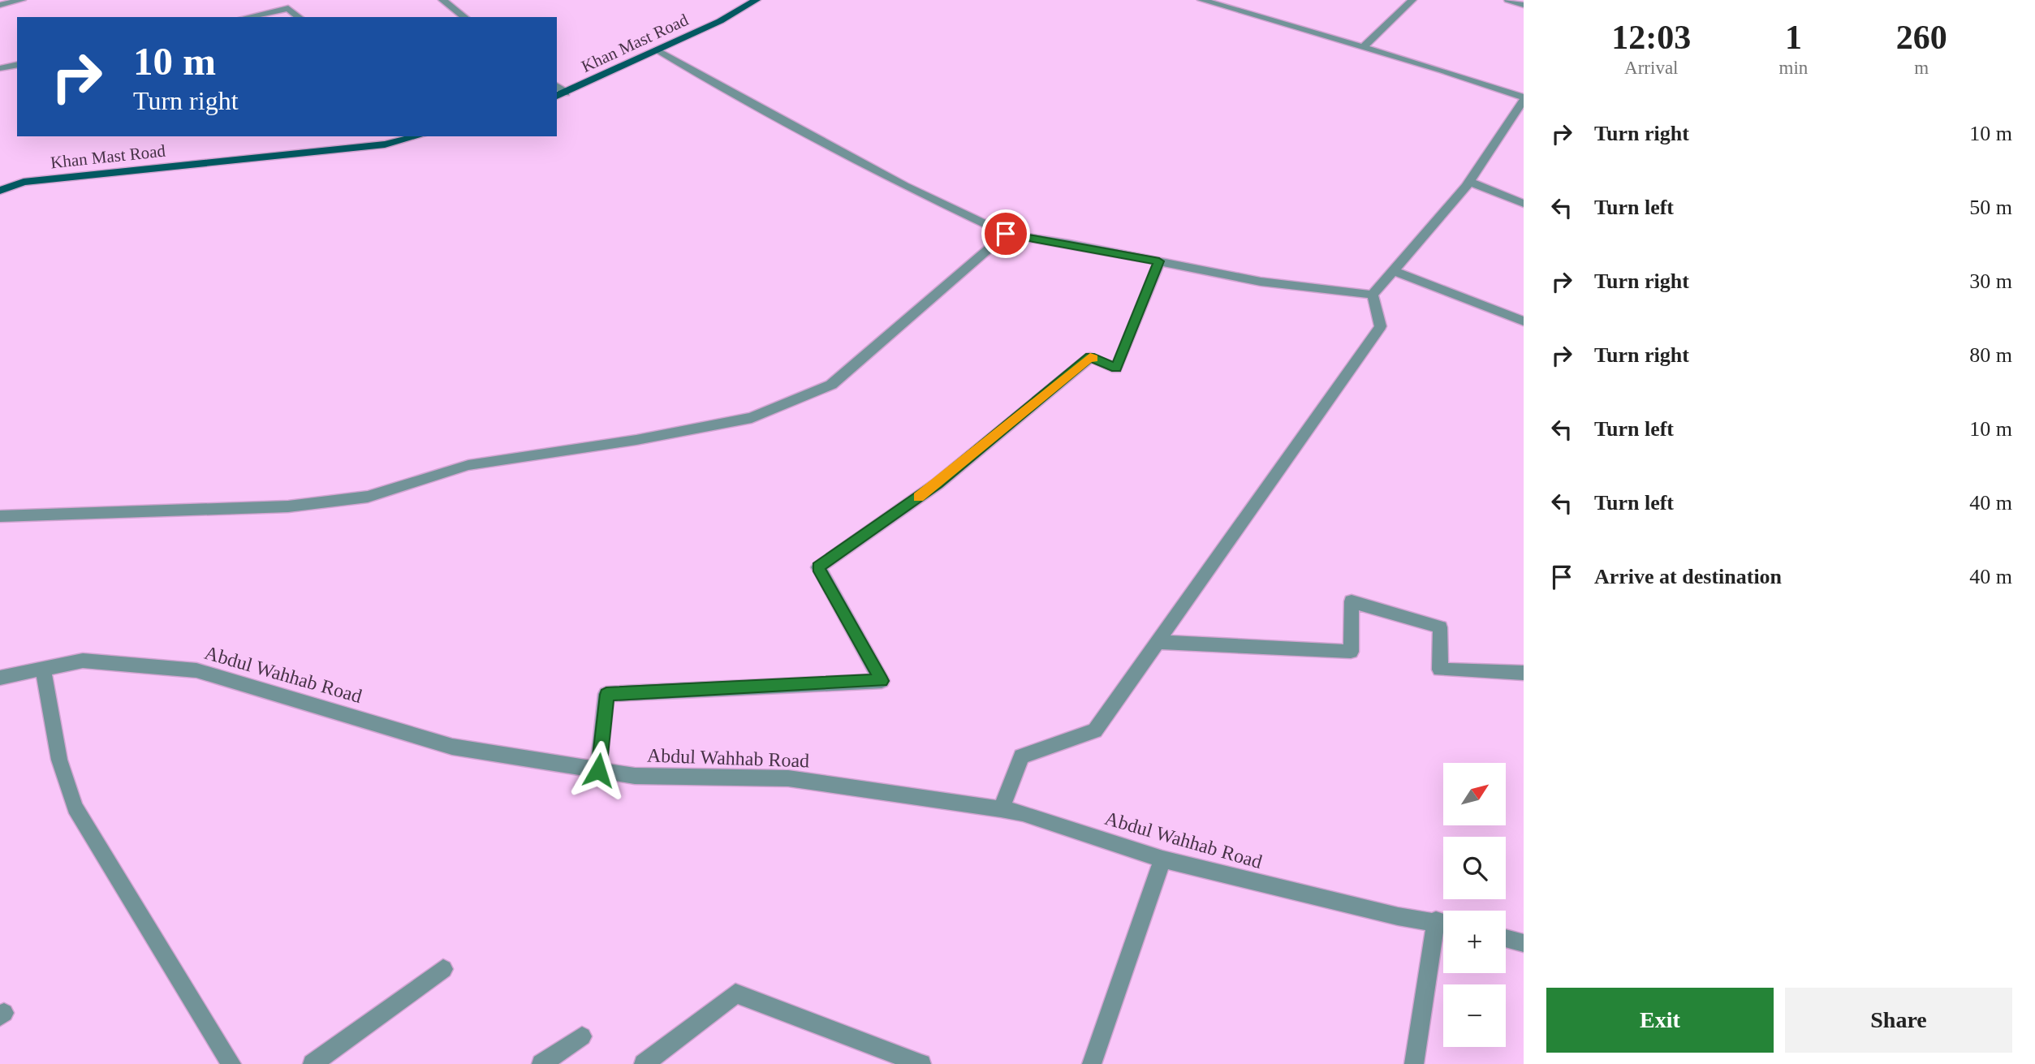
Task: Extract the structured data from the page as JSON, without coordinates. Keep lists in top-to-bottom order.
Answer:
{
  "streets": {
    "main road": ["Khan Mast Road"],
    "street": ["Abdul Wahhab Road"]
  },
  "north": "top right",
  "page": {
    "eta": [
      "12:03",
      "Arrival",
      "1",
      "min",
      "260",
      "m"
    ],
    "turn": ["10 m", "Turn right"],
    "list": [
      {
        "name": "Turn right",
        "value": "10 m"
      },
      {
        "name": "Turn left",
        "value": "50 m"
      },
      {
        "name": "Turn right",
        "value": "30 m"
      },
      {
        "name": "Turn right",
        "value": "80 m"
      },
      {
        "name": "Turn left",
        "value": "10 m"
      },
      {
        "name": "Turn left",
        "value": "40 m"
      },
      {
        "name": "Arrive at destination",
        "value": "40 m"
      }
    ],
    "map_buttons": ["+", "−"],
    "buttons": ["Exit", "Share"]
  }
}
